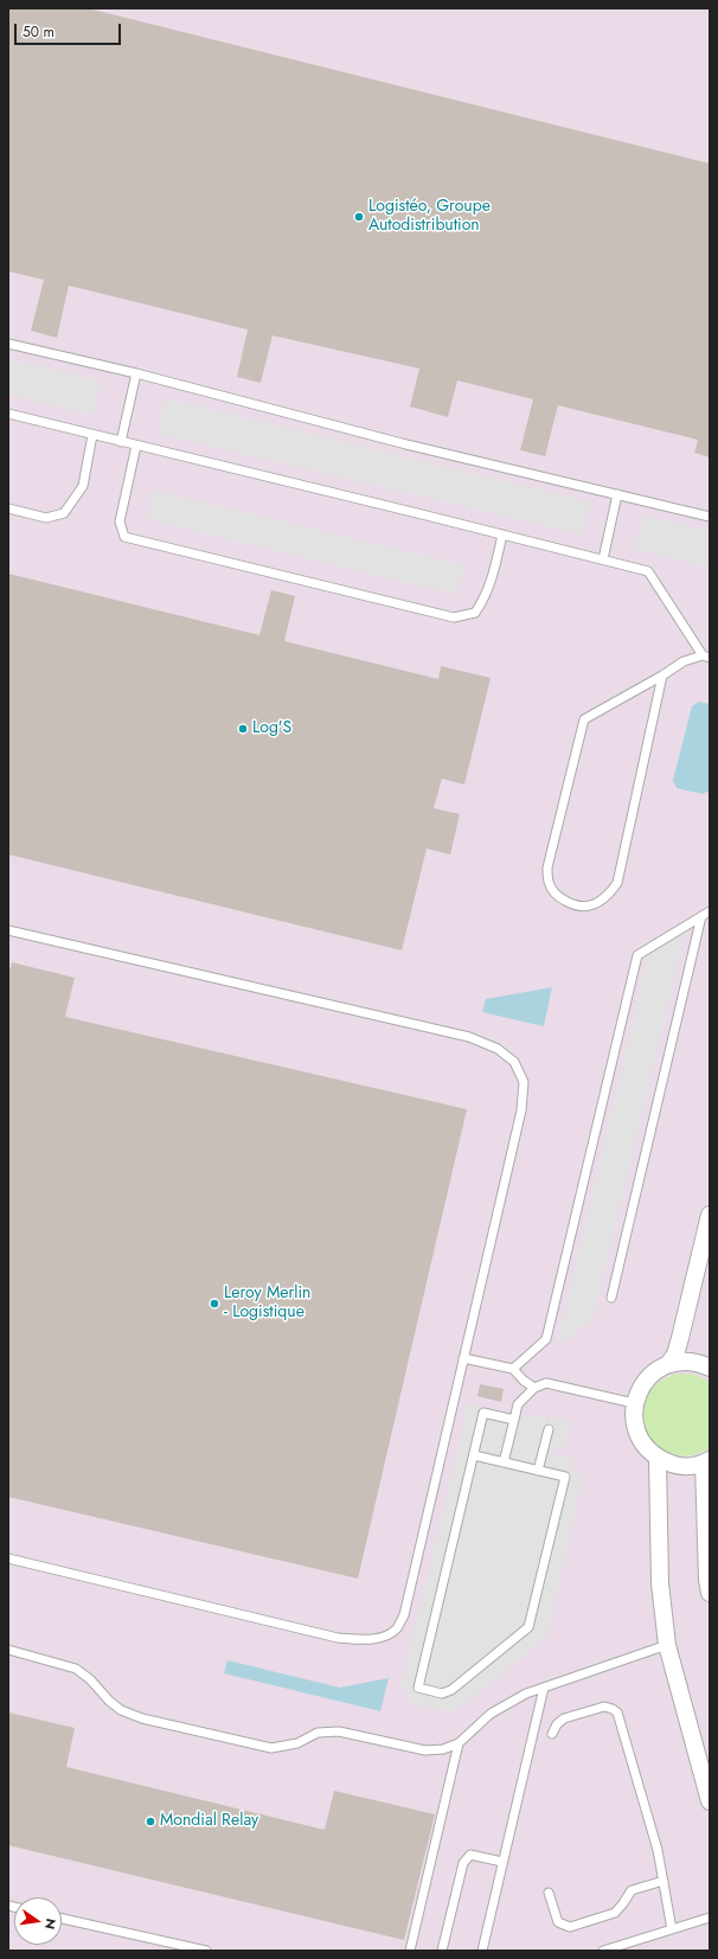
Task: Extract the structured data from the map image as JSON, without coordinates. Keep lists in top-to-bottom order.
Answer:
{
  "places": [
    "Logistéo, Groupe Autodistribution",
    "Log'S",
    "Leroy Merlin - Logistique",
    "Mondial Relay"
  ],
  "scale_bar": "50 m",
  "north": "right"
}
